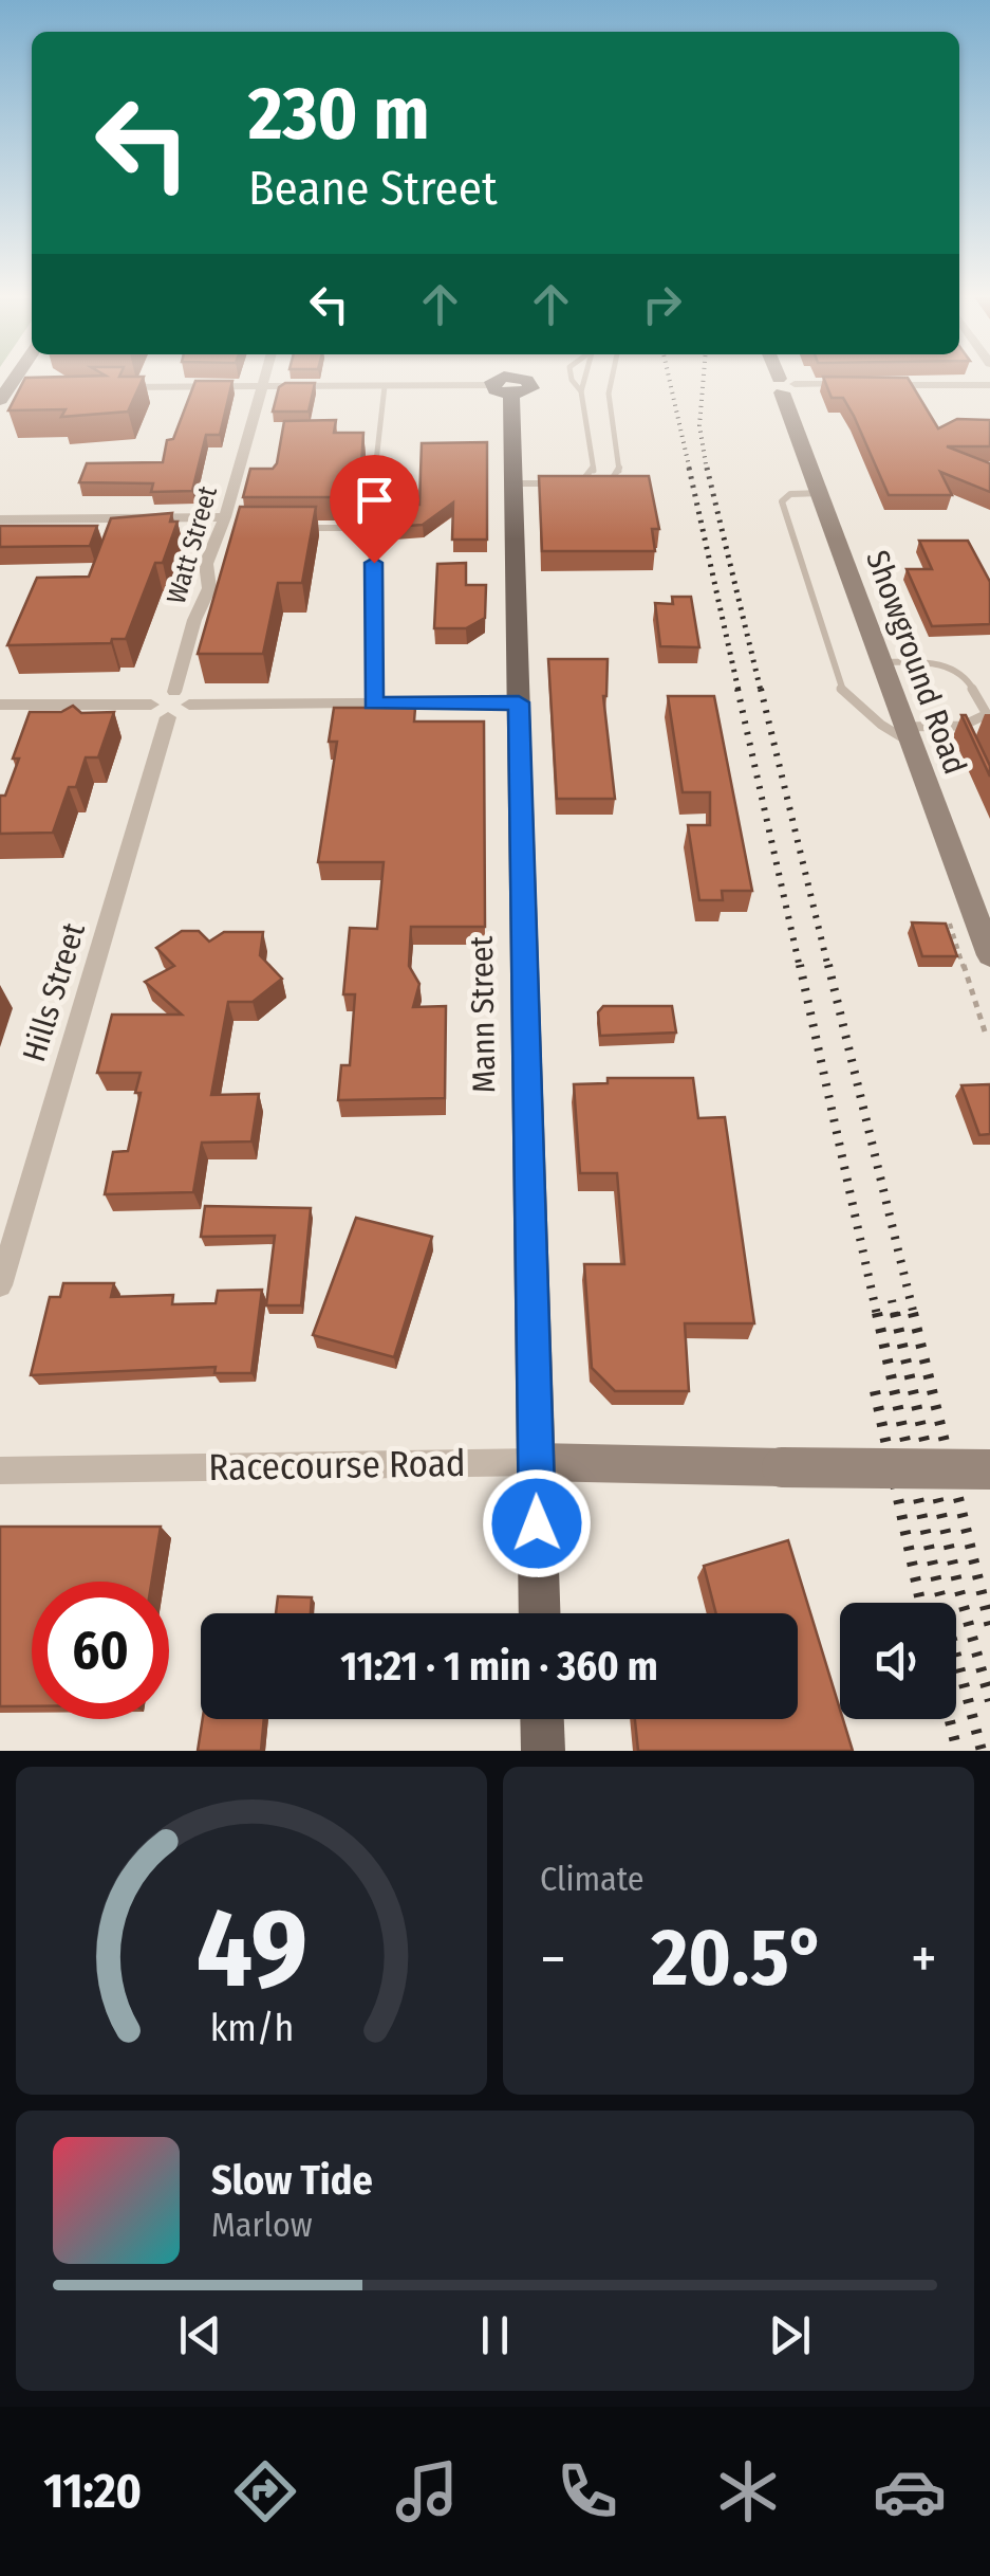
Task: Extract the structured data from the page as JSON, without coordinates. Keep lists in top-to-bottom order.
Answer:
{
  "streets": {
    "main road": ["Mann Street"],
    "street": [
      "Watt Street",
      "Showground Road",
      "Hills Street",
      "Racecourse Road"
    ]
  },
  "crossings": [
    ["Mann Street", "Racecourse Road"]
  ],
  "page": {
    "turn": ["230 m", "Beane Street"],
    "limit": "60",
    "trip": "11:21 · 1 min · 360 m",
    "tile": "Climate",
    "heat": ["−", "20.5°", "+"],
    "song": ["Slow Tide", "Marlow"],
    "tabs": "11:20",
    "gauge": ["49", "km/h"]
  }
}
